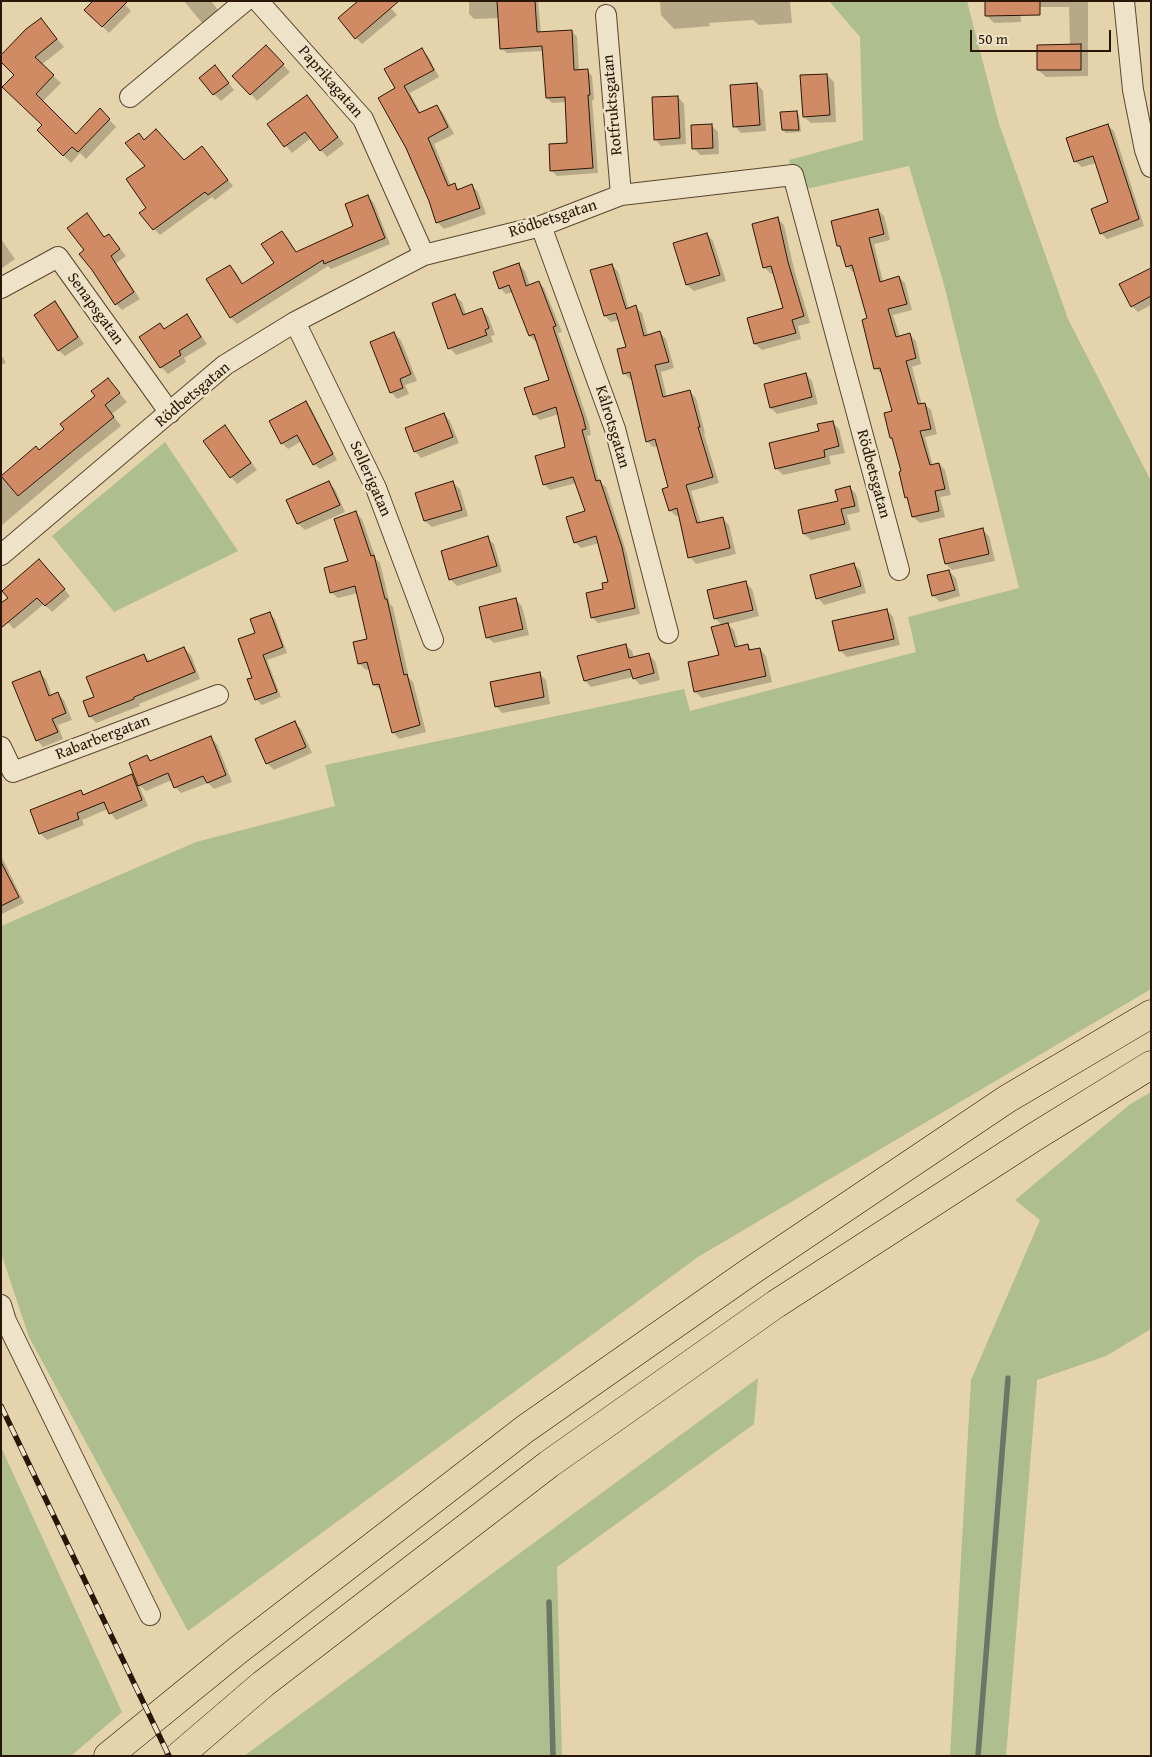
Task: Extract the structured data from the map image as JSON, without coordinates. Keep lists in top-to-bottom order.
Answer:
{
  "streets": {
    "street": [
      "Paprikagatan",
      "Rotfruktsgatan",
      "Rödbetsgatan",
      "Senapsgatan",
      "Kålrotsgatan",
      "Sellerigatan",
      "Rabarbergatan"
    ]
  },
  "crossings": [
    ["Paprikagatan", "Rödbetsgatan"],
    ["Rotfruktsgatan", "Rödbetsgatan"],
    ["Rödbetsgatan", "Senapsgatan"],
    ["Rödbetsgatan", "Kålrotsgatan"],
    ["Rödbetsgatan", "Sellerigatan"]
  ],
  "scale_bar": "50 m"
}
